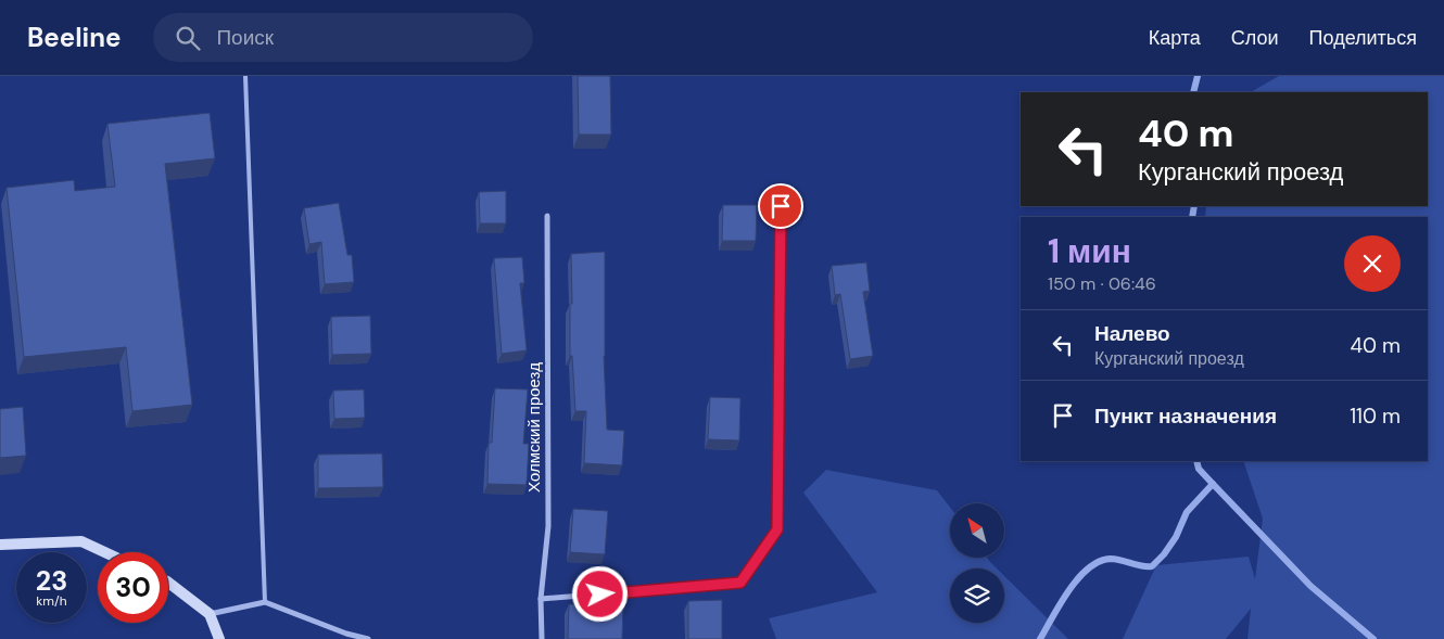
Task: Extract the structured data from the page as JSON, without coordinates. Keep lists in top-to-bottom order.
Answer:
{
  "streets": {
    "street": ["Холмский проезд"]
  },
  "north": "top left",
  "page": {
    "header": "Beeline",
    "search": "Поиск",
    "nav": ["Карта", "Слои", "Поделиться"],
    "turn": ["40 m", "Курганский проезд"],
    "heading": ["1 мин", "150 m · 06:46"],
    "list": [
      {
        "name": "Налево",
        "note": "Курганский проезд",
        "value": "40 m"
      },
      {
        "name": "Пункт назначения",
        "value": "110 m"
      }
    ],
    "speed": "23 km/h",
    "limit": "30"
  }
}
